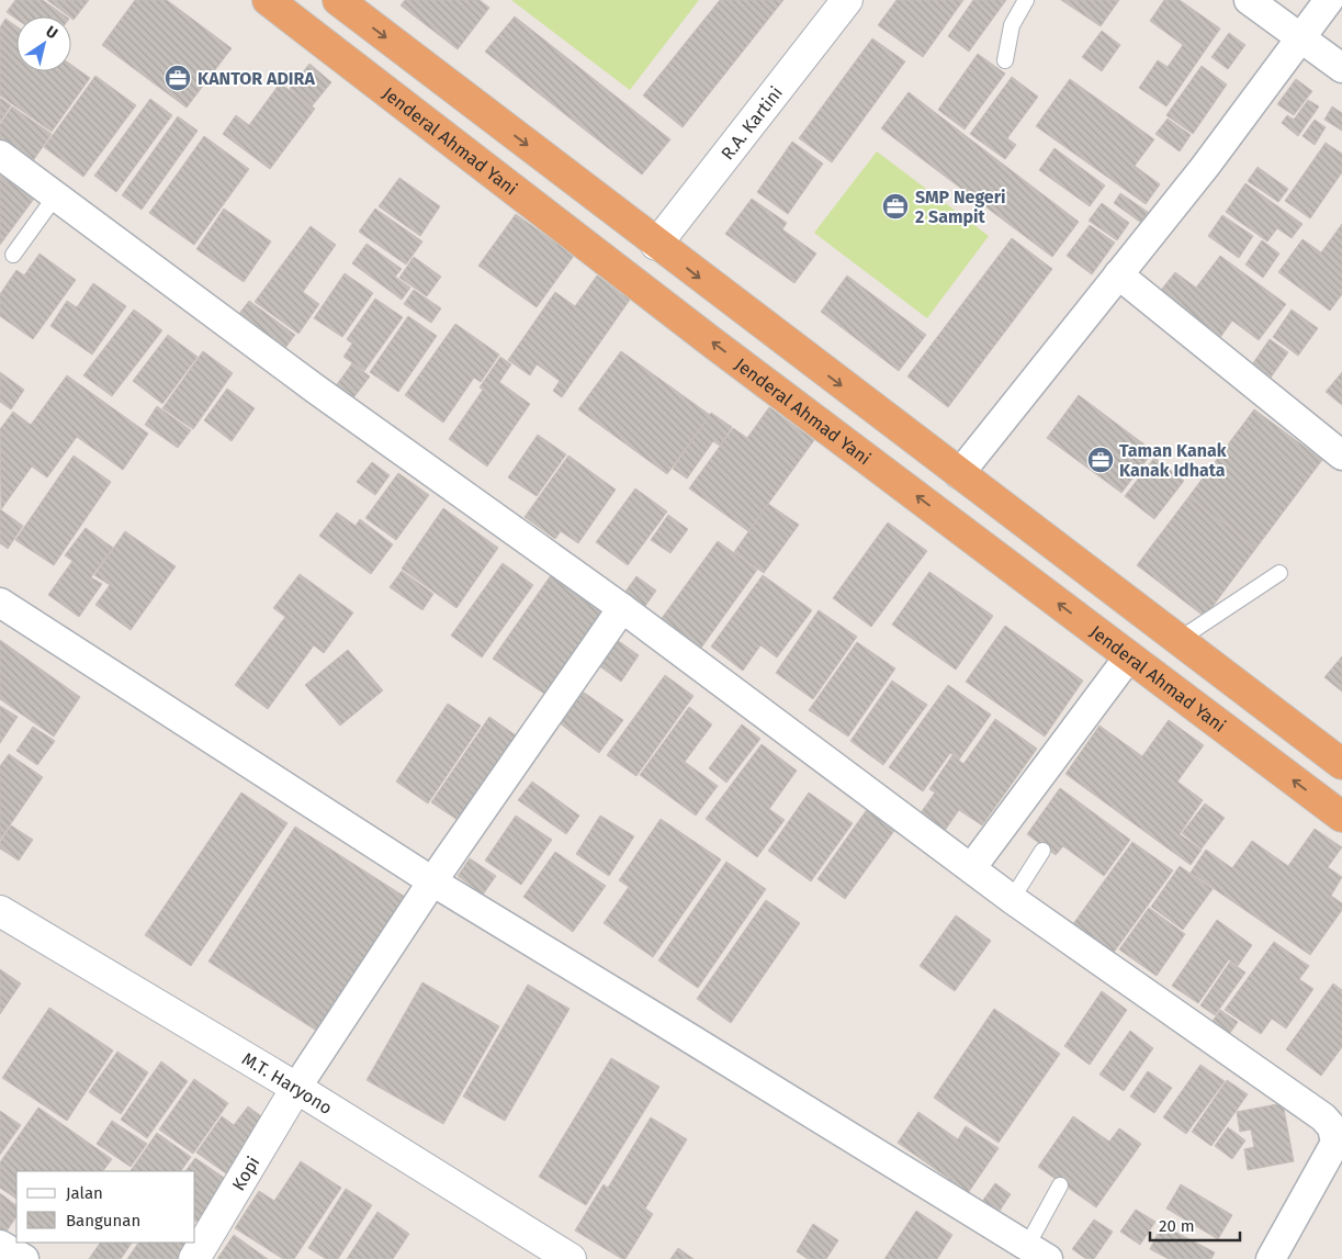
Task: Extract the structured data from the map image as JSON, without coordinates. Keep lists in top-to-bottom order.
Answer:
{
  "streets": {
    "highway": ["Jenderal Ahmad Yani"],
    "street": ["R.A. Kartini", "M.T. Haryono", "Kopi"]
  },
  "crossings": [
    ["M.T. Haryono", "Kopi"]
  ],
  "places": {
    "office": ["KANTOR ADIRA", "SMP Negeri 2 Sampit", "Taman Kanak Kanak Idhata"]
  },
  "legend": ["Jalan", "Bangunan"],
  "scale_bar": "20 m",
  "north": "top right"
}
